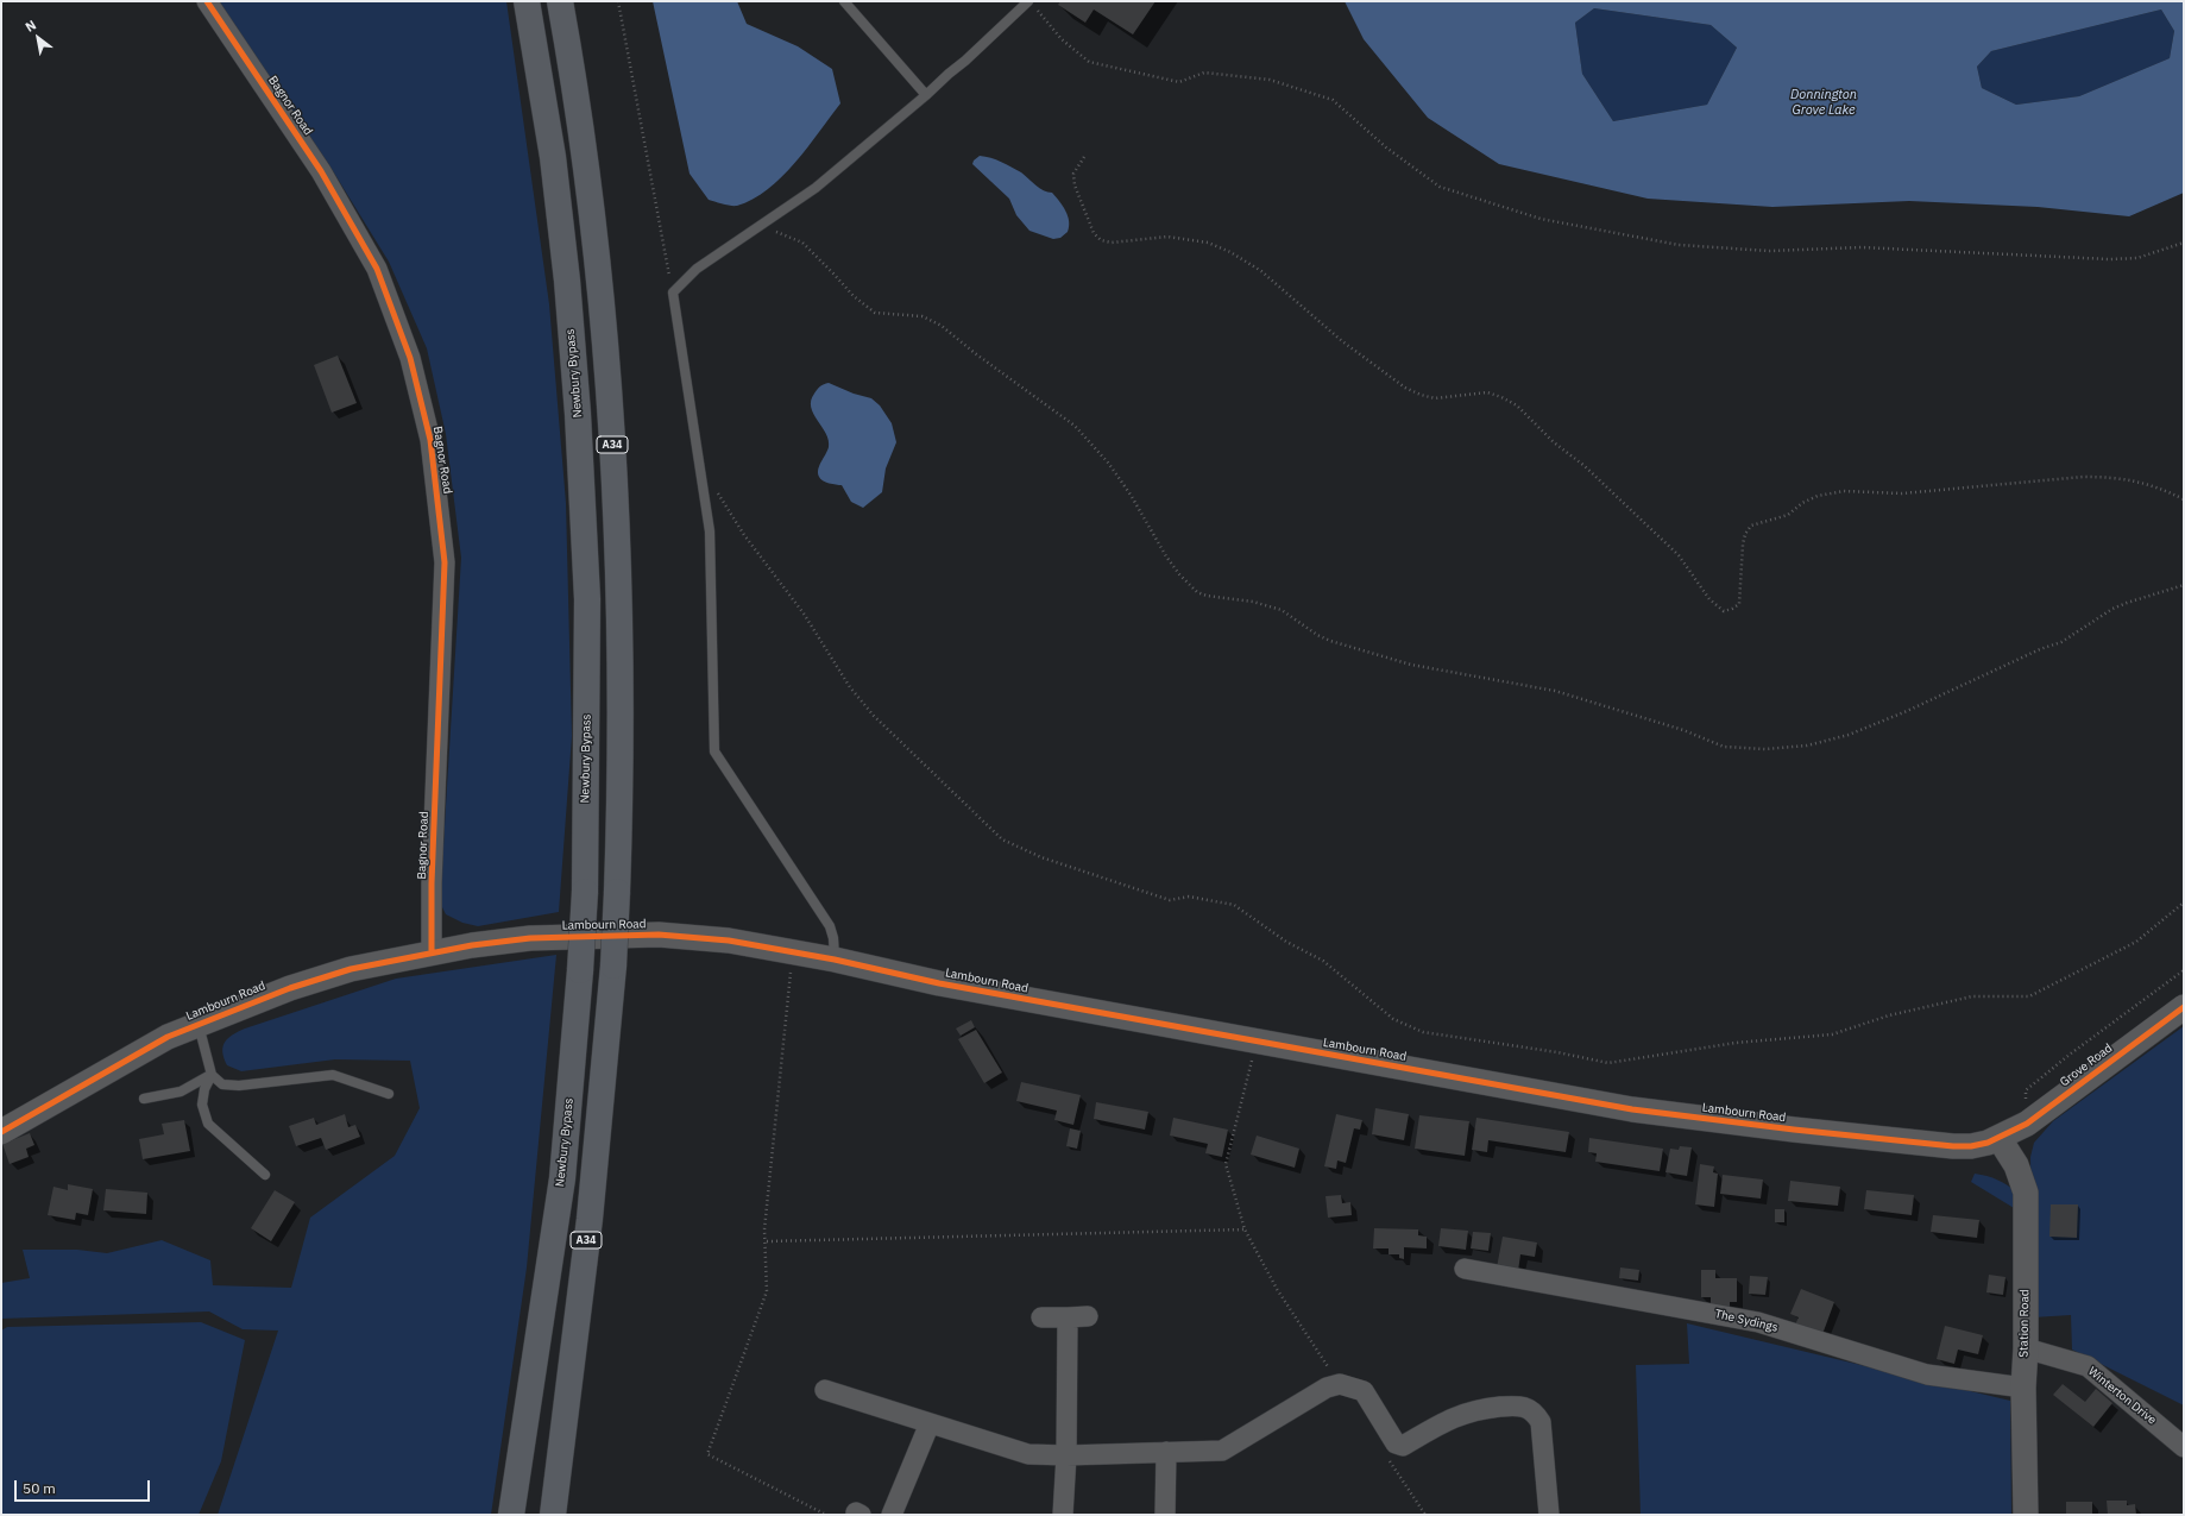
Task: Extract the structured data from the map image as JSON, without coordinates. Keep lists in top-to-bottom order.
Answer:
{
  "streets": {
    "highway": ["Newbury Bypass", "A34"],
    "street": [
      "Bagnor Road",
      "Lambourn Road",
      "Grove Road",
      "The Sydings",
      "Station Road",
      "Winterton Drive"
    ]
  },
  "crossings": [
    ["Bagnor Road", "Lambourn Road"],
    ["Lambourn Road", "Grove Road"],
    ["Lambourn Road", "Station Road"],
    ["Grove Road", "Station Road"],
    ["The Sydings", "Station Road"],
    ["Station Road", "Winterton Drive"]
  ],
  "water": ["Donnington Grove Lake"],
  "scale_bar": "50 m",
  "north": "top left"
}
